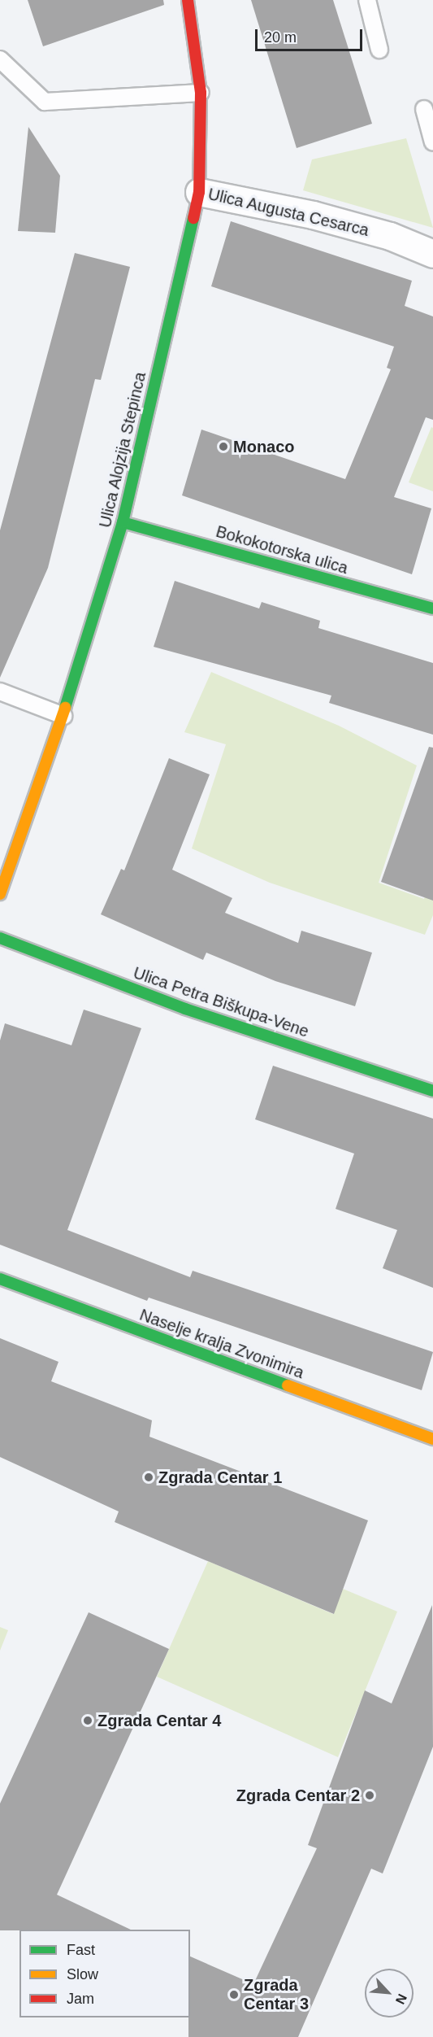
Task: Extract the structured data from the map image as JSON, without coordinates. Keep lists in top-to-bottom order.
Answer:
{
  "streets": {
    "street": [
      "Ulica Augusta Cesarca",
      "Ulica Alojzija Stepinca",
      "Bokokotorska ulica",
      "Ulica Petra Biškupa-Vene",
      "Naselje kralja Zvonimira"
    ]
  },
  "crossings": [
    ["Ulica Augusta Cesarca", "Ulica Alojzija Stepinca"],
    ["Ulica Alojzija Stepinca", "Bokokotorska ulica"]
  ],
  "places": [
    "Monaco",
    "Zgrada Centar 1",
    "Zgrada Centar 4",
    "Zgrada Centar 2",
    "Zgrada Centar 3"
  ],
  "legend": ["Fast", "Slow", "Jam"],
  "scale_bar": "20 m",
  "north": "bottom right"
}
